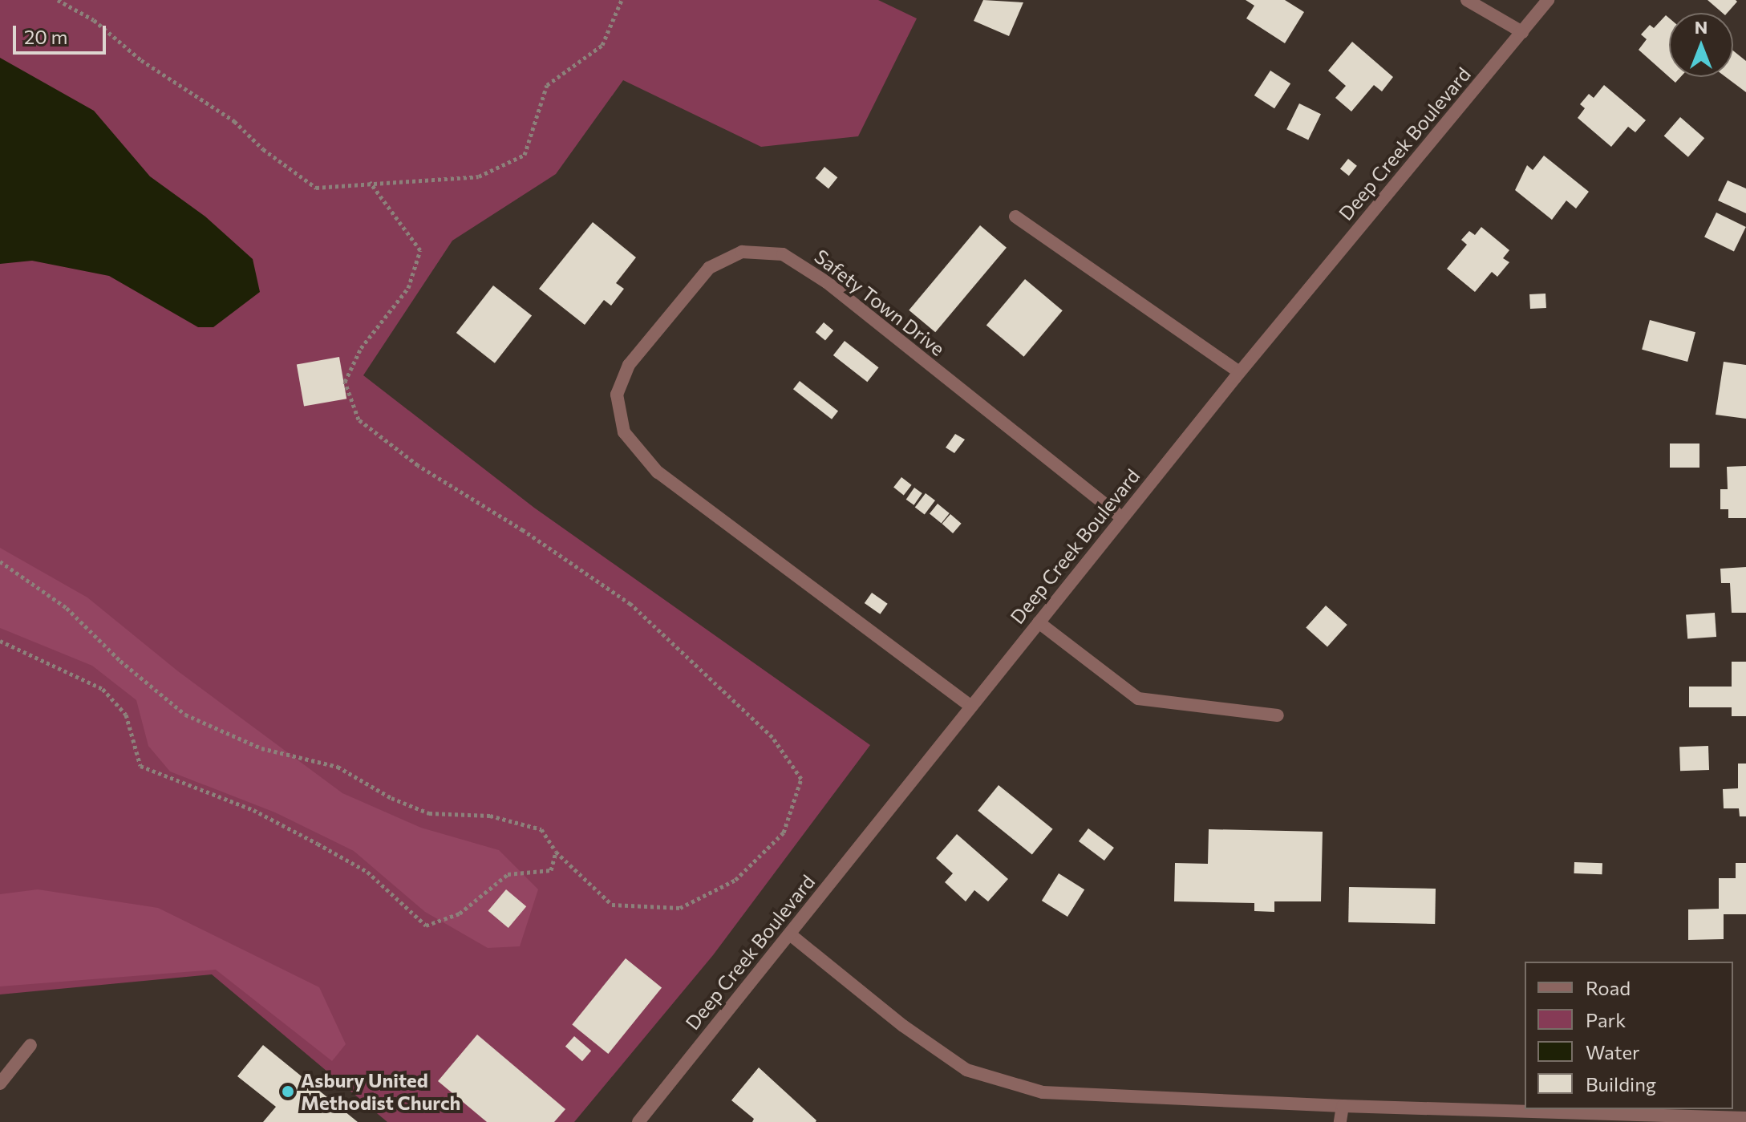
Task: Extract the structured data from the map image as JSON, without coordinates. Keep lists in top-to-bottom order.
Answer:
{
  "streets": {
    "street": ["Deep Creek Boulevard", "Safety Town Drive"]
  },
  "crossings": [
    ["Deep Creek Boulevard", "Safety Town Drive"]
  ],
  "places": ["Asbury United Methodist Church"],
  "legend": [
    "Road",
    "Park",
    "Water",
    "Building"
  ],
  "scale_bar": "20 m",
  "north": "top"
}
